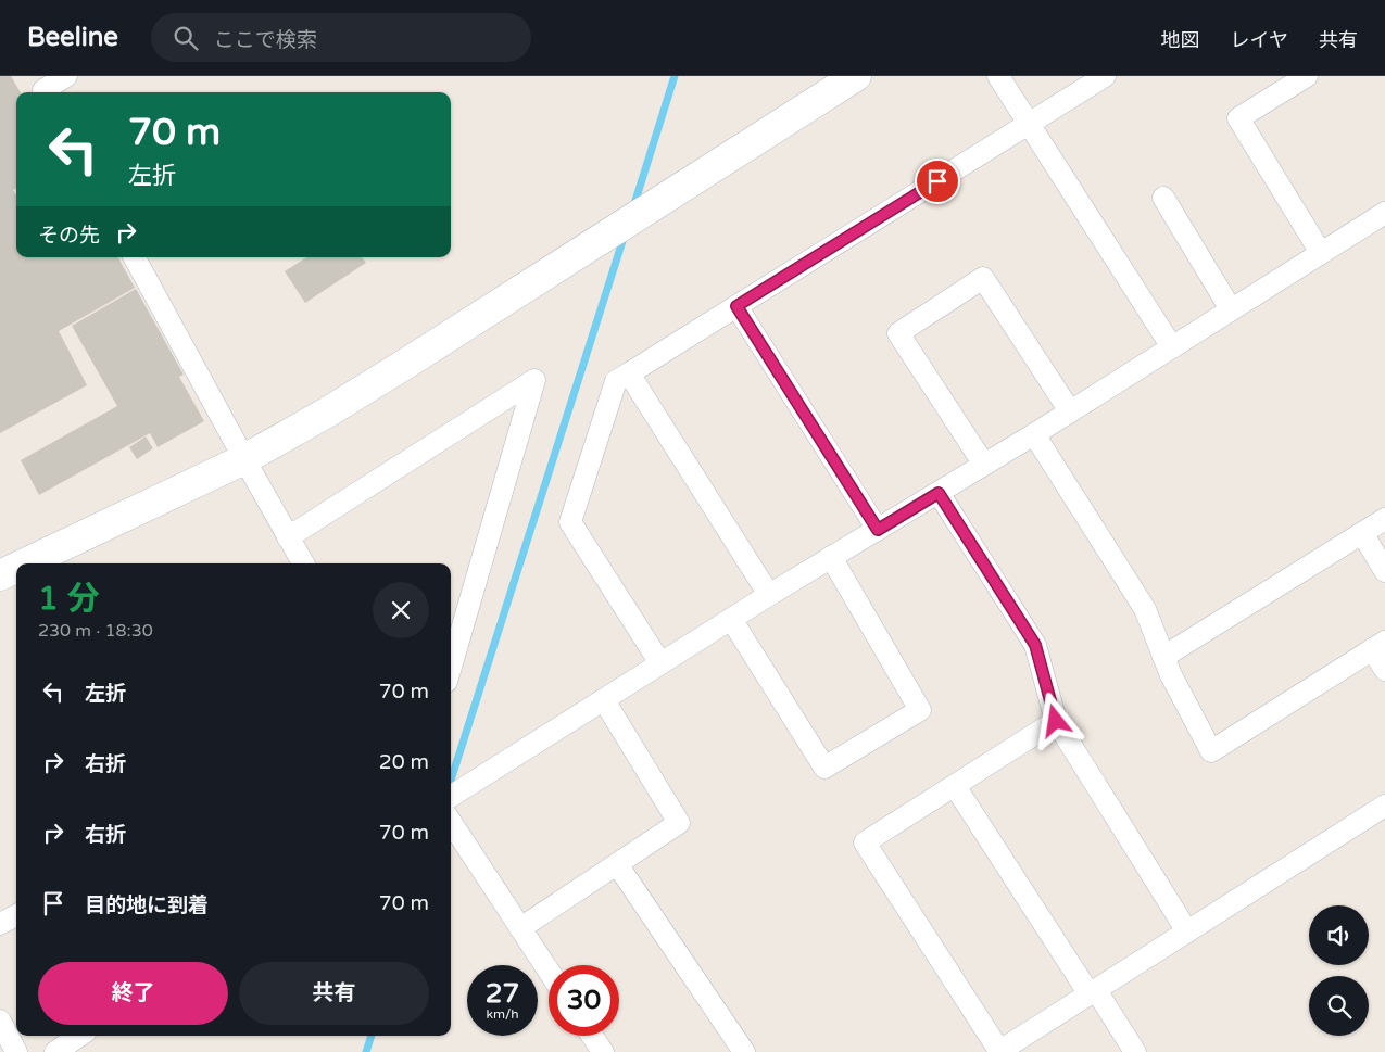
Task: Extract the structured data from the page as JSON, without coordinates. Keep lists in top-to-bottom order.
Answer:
{
  "page": {
    "header": "Beeline",
    "search": "ここで検索",
    "nav": ["地図", "レイヤ", "共有"],
    "turn": ["70 m", "左折"],
    "then": "その先",
    "heading": ["1 分", "230 m · 18:30"],
    "list": [
      {
        "name": "左折",
        "value": "70 m"
      },
      {
        "name": "右折",
        "value": "20 m"
      },
      {
        "name": "右折",
        "value": "70 m"
      },
      {
        "name": "目的地に到着",
        "value": "70 m"
      }
    ],
    "buttons": ["終了", "共有"],
    "speed": "27 km/h",
    "limit": "30"
  }
}
